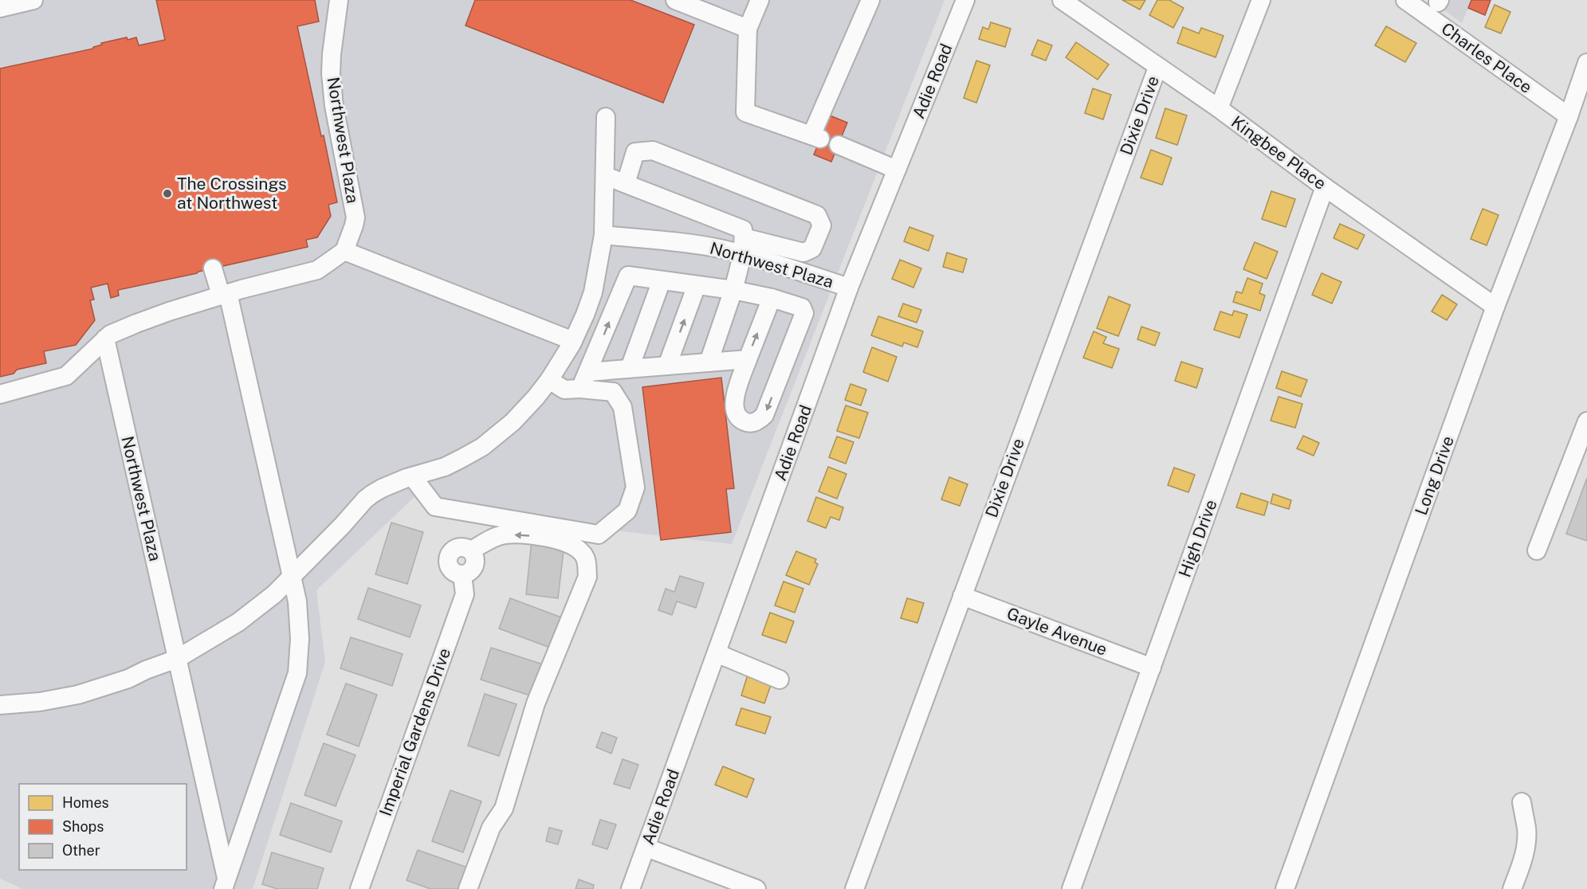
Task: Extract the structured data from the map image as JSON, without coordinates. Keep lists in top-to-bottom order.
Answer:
{
  "streets": {
    "street": [
      "Charles Place",
      "Adie Road",
      "Dixie Drive",
      "Northwest Plaza",
      "Kingbee Place",
      "Long Drive",
      "High Drive",
      "Gayle Avenue",
      "Imperial Gardens Drive"
    ]
  },
  "crossings": [
    ["Charles Place", "Long Drive"],
    ["Adie Road", "Northwest Plaza"],
    ["Dixie Drive", "Kingbee Place"],
    ["Dixie Drive", "Gayle Avenue"],
    ["Kingbee Place", "Long Drive"],
    ["Kingbee Place", "High Drive"],
    ["High Drive", "Gayle Avenue"]
  ],
  "places": ["The Crossings at Northwest"],
  "legend": ["Homes", "Shops", "Other"]
}
